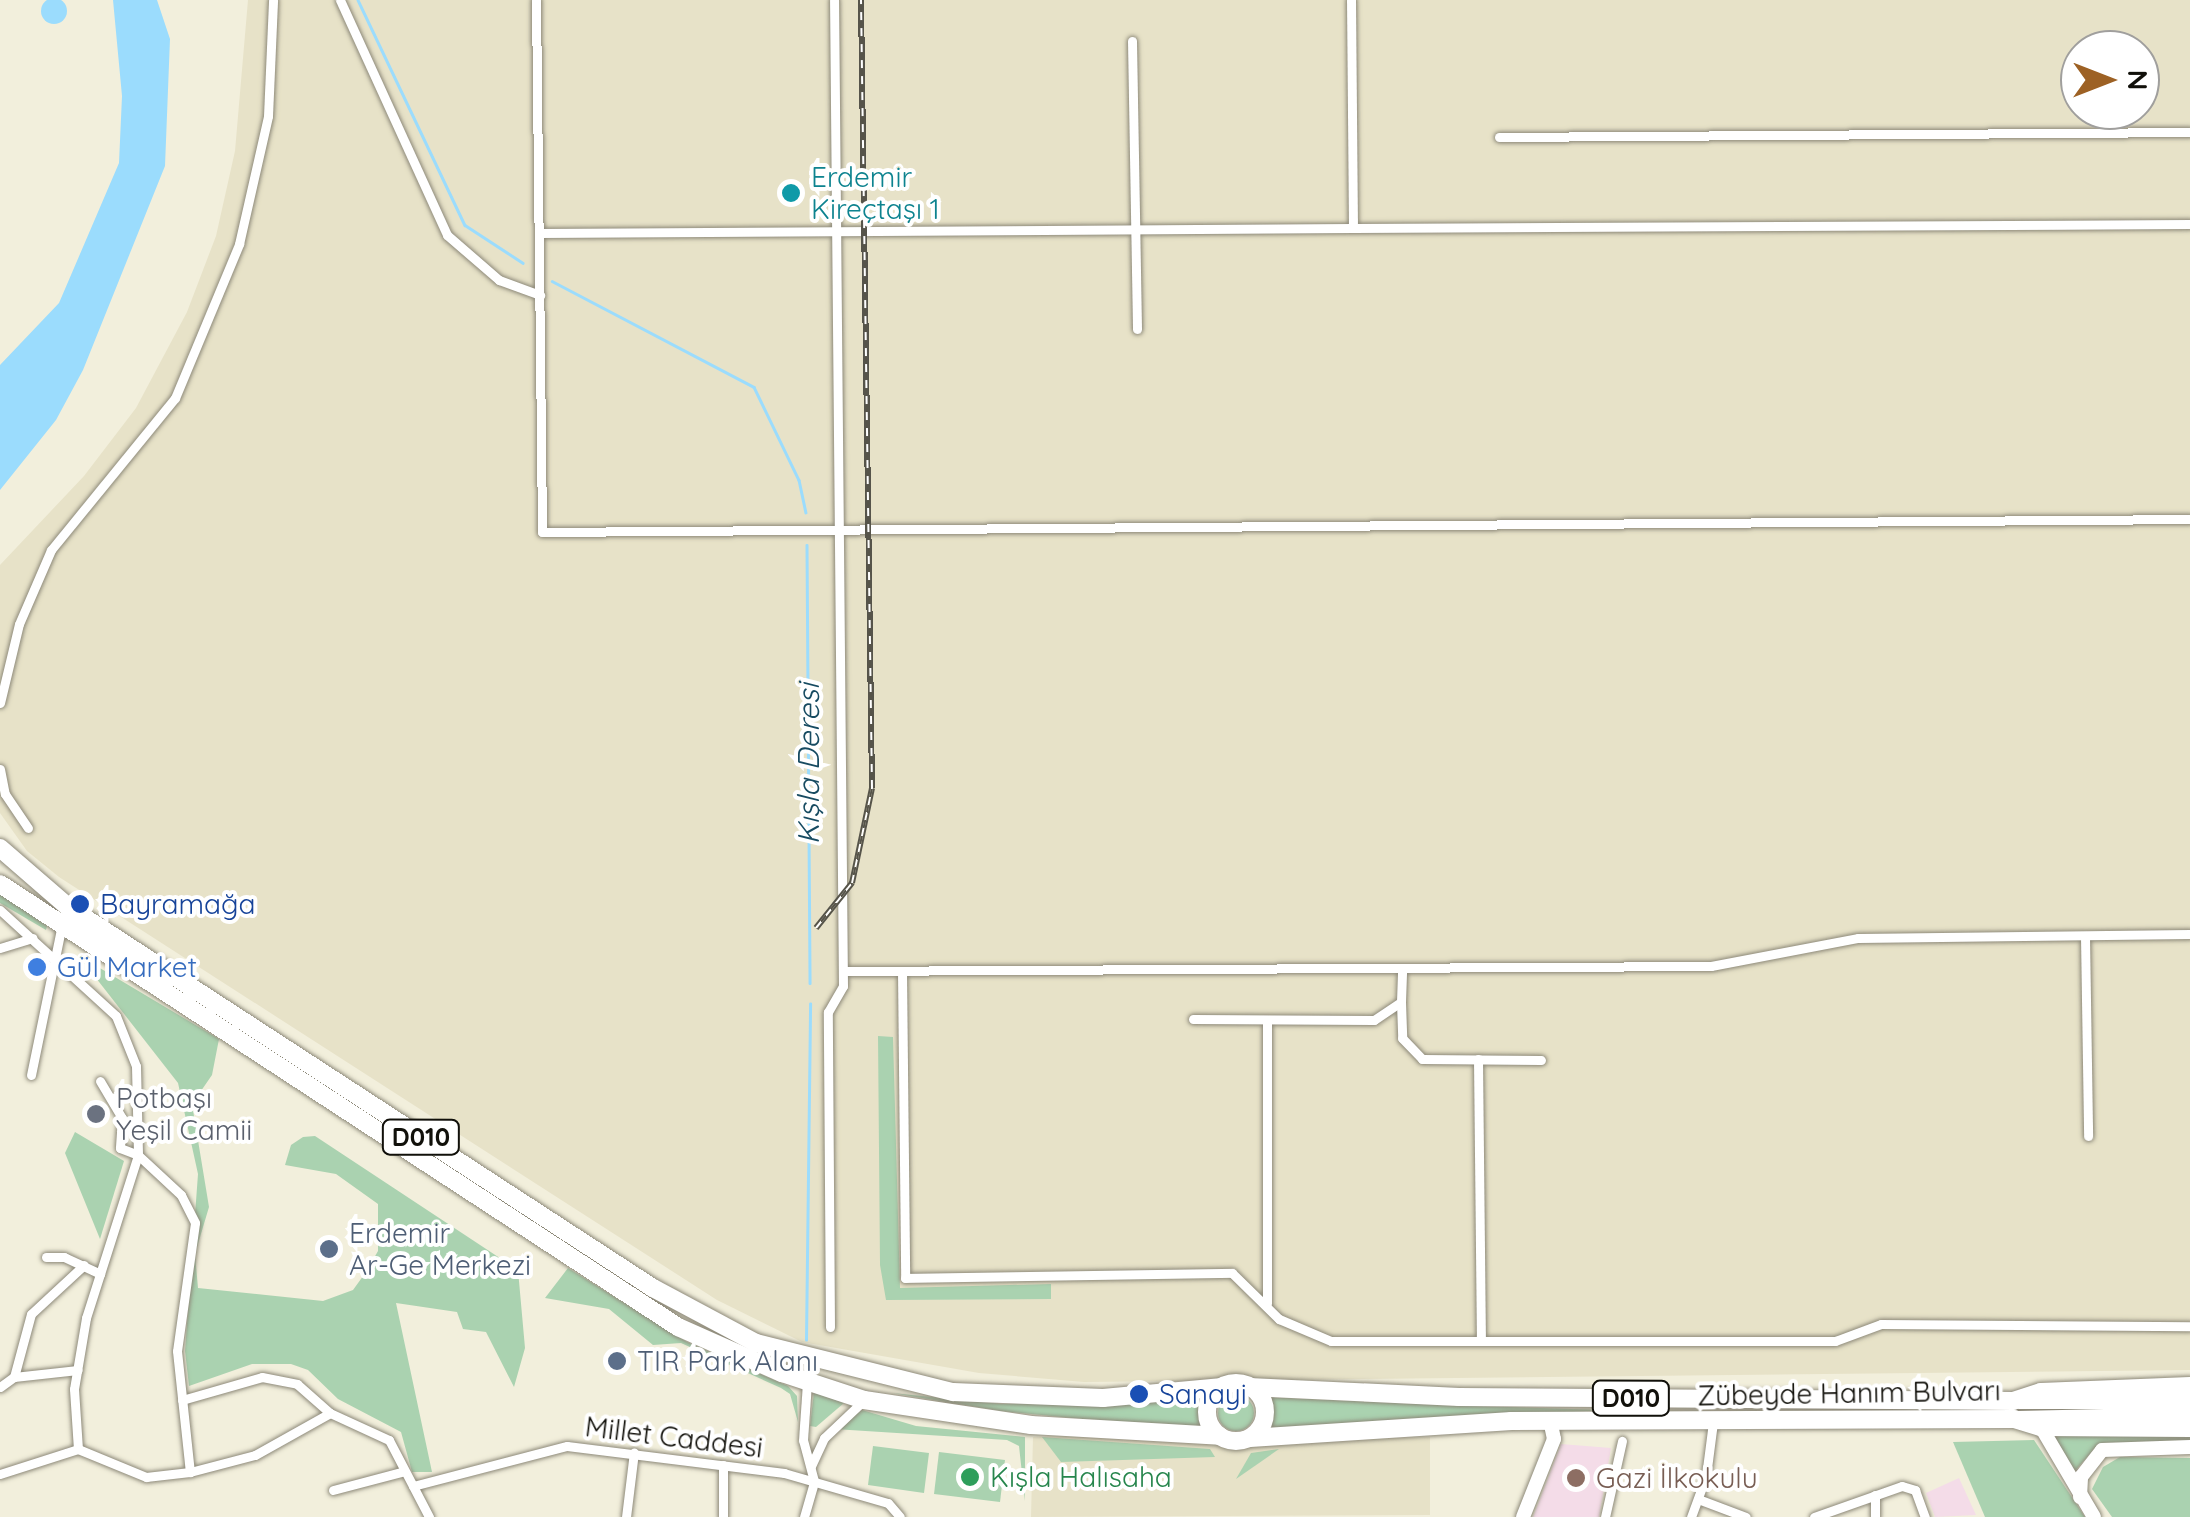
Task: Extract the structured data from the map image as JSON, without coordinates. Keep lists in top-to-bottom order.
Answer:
{
  "streets": {
    "highway": ["D010", "Zübeyde Hanım Bulvarı"],
    "street": ["Millet Caddesi"]
  },
  "crossings": [
    ["D010", "Zübeyde Hanım Bulvarı"]
  ],
  "water": ["Kışla Deresi"],
  "places": [
    "Erdemir Kireçtaşı 1",
    "Bayramağa",
    "Gül Market",
    "Potbaşı Yeşil Camii",
    "Erdemir Ar-Ge Merkezi",
    "TIR Park Alanı",
    "Sanayi",
    "Kışla Halısaha",
    "Gazi İlkokulu"
  ],
  "north": "right"
}
